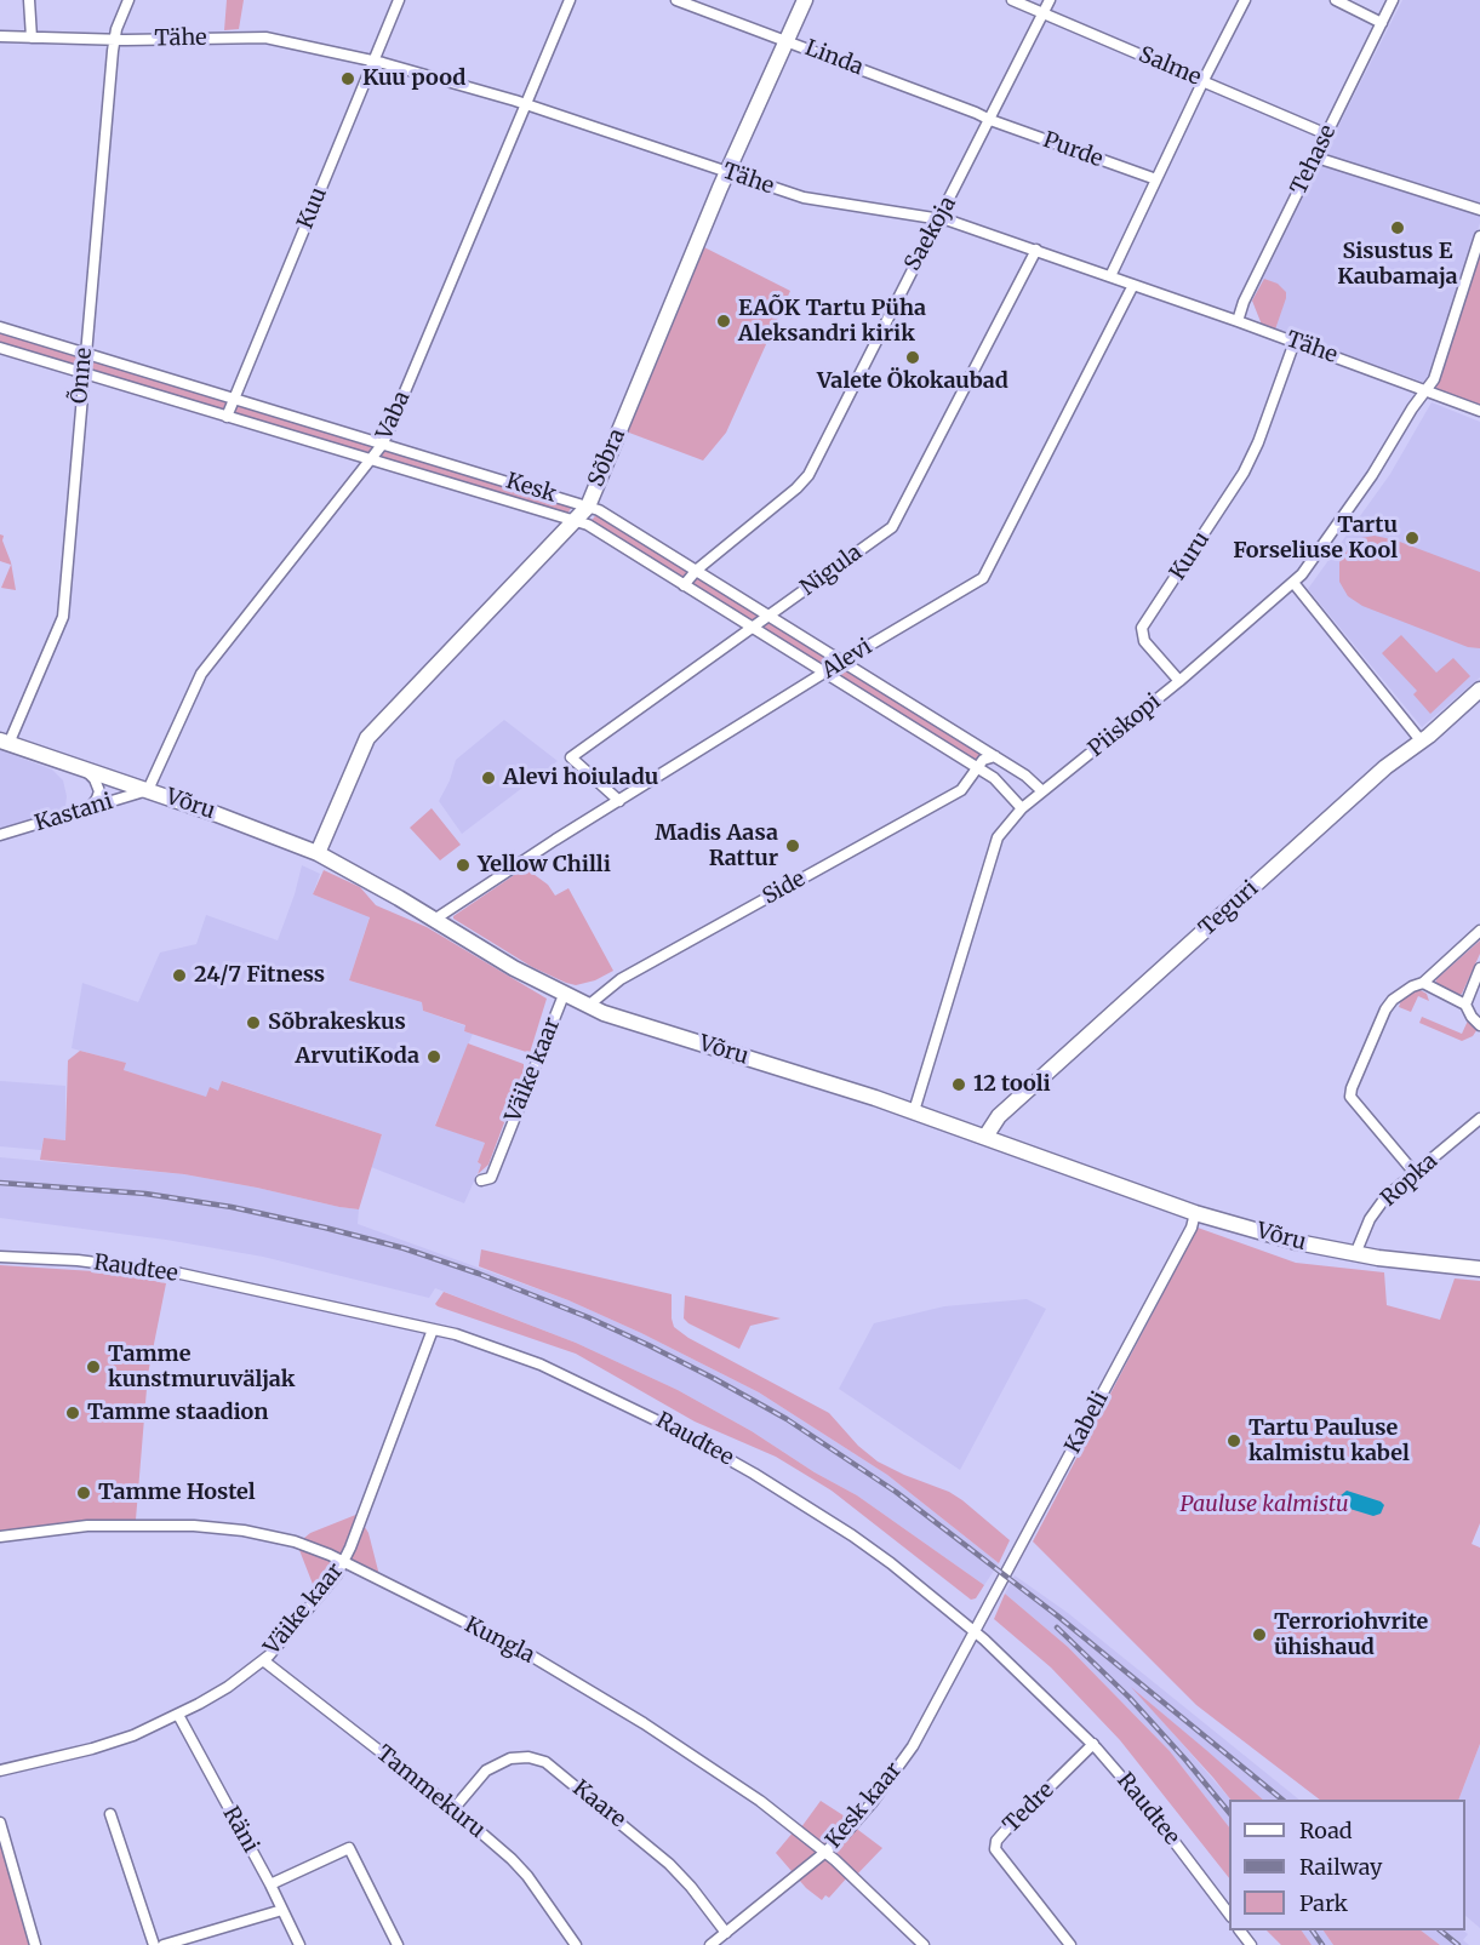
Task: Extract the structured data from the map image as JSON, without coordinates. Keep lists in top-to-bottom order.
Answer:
{
  "streets": {
    "street": [
      "Tähe",
      "Linda",
      "Salme",
      "Purde",
      "Tehase",
      "Kuu",
      "Saekoja",
      "Õnne",
      "Vaba",
      "Sõbra",
      "Kesk",
      "Kuru",
      "Nigula",
      "Alevi",
      "Piiskopi",
      "Võru",
      "Kastani",
      "Side",
      "Teguri",
      "Väike kaar",
      "Ropka",
      "Raudtee",
      "Kabeli",
      "Kungla",
      "Tammekuru",
      "Kaare",
      "Kesk kaar",
      "Tedre",
      "Räni"
    ]
  },
  "crossings": [
    ["Tähe", "Tehase"],
    ["Tähe", "Kuu"],
    ["Tähe", "Saekoja"],
    ["Tähe", "Õnne"],
    ["Tähe", "Vaba"],
    ["Tähe", "Sõbra"],
    ["Tähe", "Kuru"],
    ["Tähe", "Nigula"],
    ["Tähe", "Alevi"],
    ["Tähe", "Piiskopi"],
    ["Linda", "Purde"],
    ["Linda", "Saekoja"],
    ["Linda", "Sõbra"],
    ["Salme", "Tehase"],
    ["Salme", "Saekoja"],
    ["Purde", "Saekoja"],
    ["Kuu", "Kesk"],
    ["Saekoja", "Kesk"],
    ["Õnne", "Kesk"],
    ["Õnne", "Võru"],
    ["Vaba", "Kesk"],
    ["Vaba", "Võru"],
    ["Vaba", "Kastani"],
    ["Sõbra", "Kesk"],
    ["Sõbra", "Võru"],
    ["Kesk", "Nigula"],
    ["Kesk", "Alevi"],
    ["Kesk", "Piiskopi"],
    ["Kesk", "Side"],
    ["Kuru", "Piiskopi"],
    ["Nigula", "Alevi"],
    ["Alevi", "Võru"],
    ["Piiskopi", "Võru"],
    ["Võru", "Kastani"],
    ["Võru", "Side"],
    ["Võru", "Teguri"],
    ["Võru", "Väike kaar"],
    ["Võru", "Ropka"],
    ["Võru", "Kabeli"],
    ["Väike kaar", "Raudtee"],
    ["Väike kaar", "Kungla"],
    ["Väike kaar", "Tammekuru"],
    ["Väike kaar", "Räni"],
    ["Raudtee", "Kabeli"],
    ["Raudtee", "Kesk kaar"],
    ["Raudtee", "Tedre"],
    ["Kabeli", "Kesk kaar"],
    ["Kungla", "Kesk kaar"],
    ["Tammekuru", "Kaare"],
    ["Kaare", "Kesk kaar"]
  ],
  "parks": ["Pauluse kalmistu"],
  "places": [
    "Kuu pood",
    "Sisustus E Kaubamaja",
    "EAÕK Tartu Püha Aleksandri kirik",
    "Valete Ökokaubad",
    "Tartu Forseliuse Kool",
    "Alevi hoiuladu",
    "Madis Aasa Rattur",
    "Yellow Chilli",
    "24/7 Fitness",
    "Sõbrakeskus",
    "ArvutiKoda",
    "12 tooli",
    "Tamme kunstmuruväljak",
    "Tamme staadion",
    "Tartu Pauluse kalmistu kabel",
    "Tamme Hostel",
    "Terroriohvrite ühishaud"
  ],
  "legend": ["Road", "Railway", "Park"]
}
